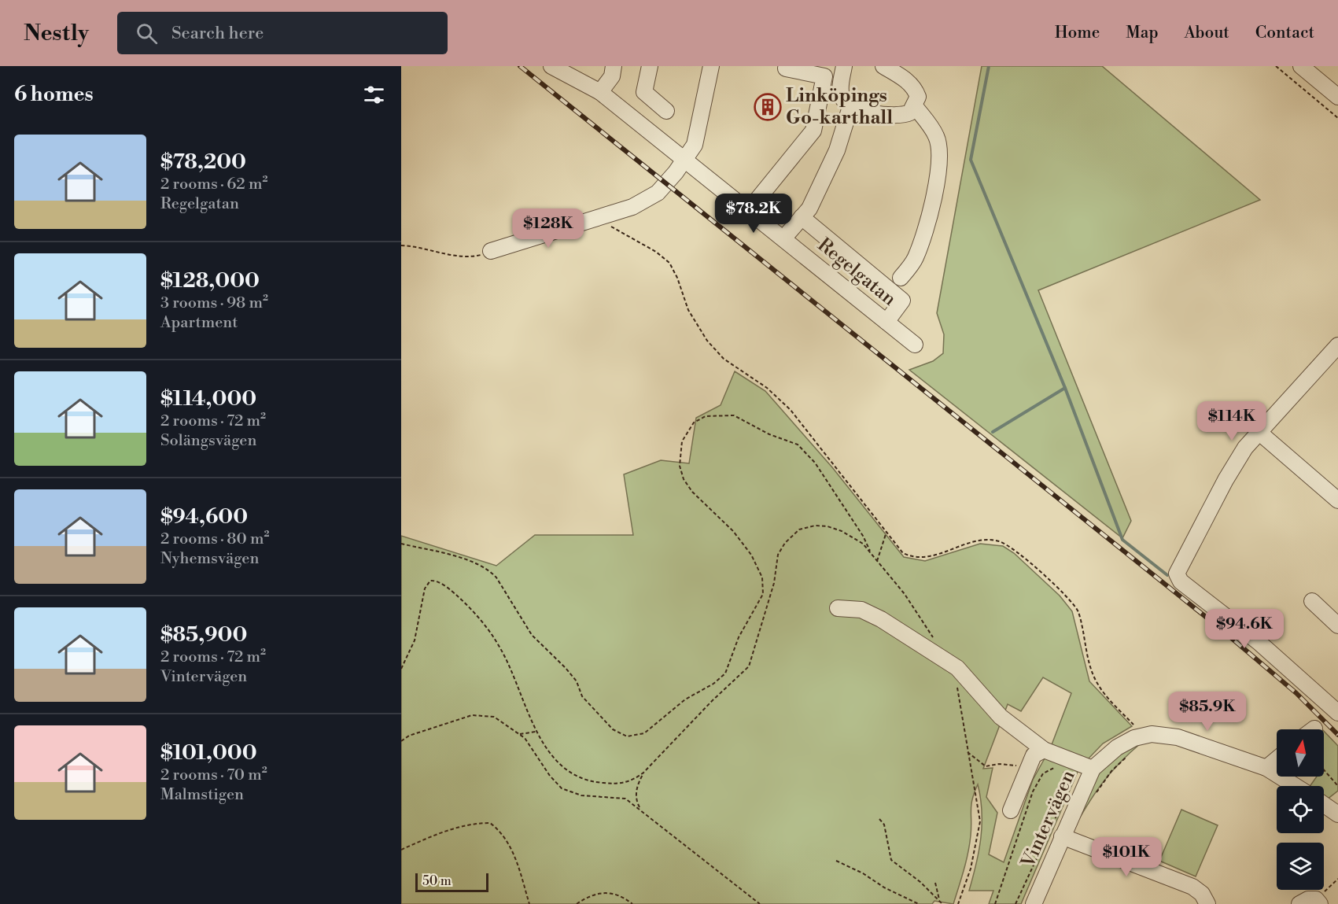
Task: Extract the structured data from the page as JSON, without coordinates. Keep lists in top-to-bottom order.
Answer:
{
  "streets": {
    "street": ["Regelgatan", "Vintervägen"]
  },
  "places": {
    "building": ["Linköpings Go-karthall"]
  },
  "scale_bar": "50 m",
  "north": "top",
  "page": {
    "header": "Nestly",
    "search": "Search here",
    "nav": [
      "Home",
      "Map",
      "About",
      "Contact"
    ],
    "heading": "6 homes",
    "list": [
      {
        "name": "$78,200",
        "note": "2 rooms · 62 m² · Regelgatan"
      },
      {
        "name": "$128,000",
        "note": "3 rooms · 98 m² · Apartment"
      },
      {
        "name": "$114,000",
        "note": "2 rooms · 72 m² · Solängsvägen"
      },
      {
        "name": "$94,600",
        "note": "2 rooms · 80 m² · Nyhemsvägen"
      },
      {
        "name": "$85,900",
        "note": "2 rooms · 72 m² · Vintervägen"
      },
      {
        "name": "$101,000",
        "note": "2 rooms · 70 m² · Malmstigen"
      }
    ],
    "price": [
      "$78.2K",
      "$128K",
      "$114K",
      "$94.6K",
      "$85.9K",
      "$101K"
    ],
    "scale": "50 m"
  }
}
